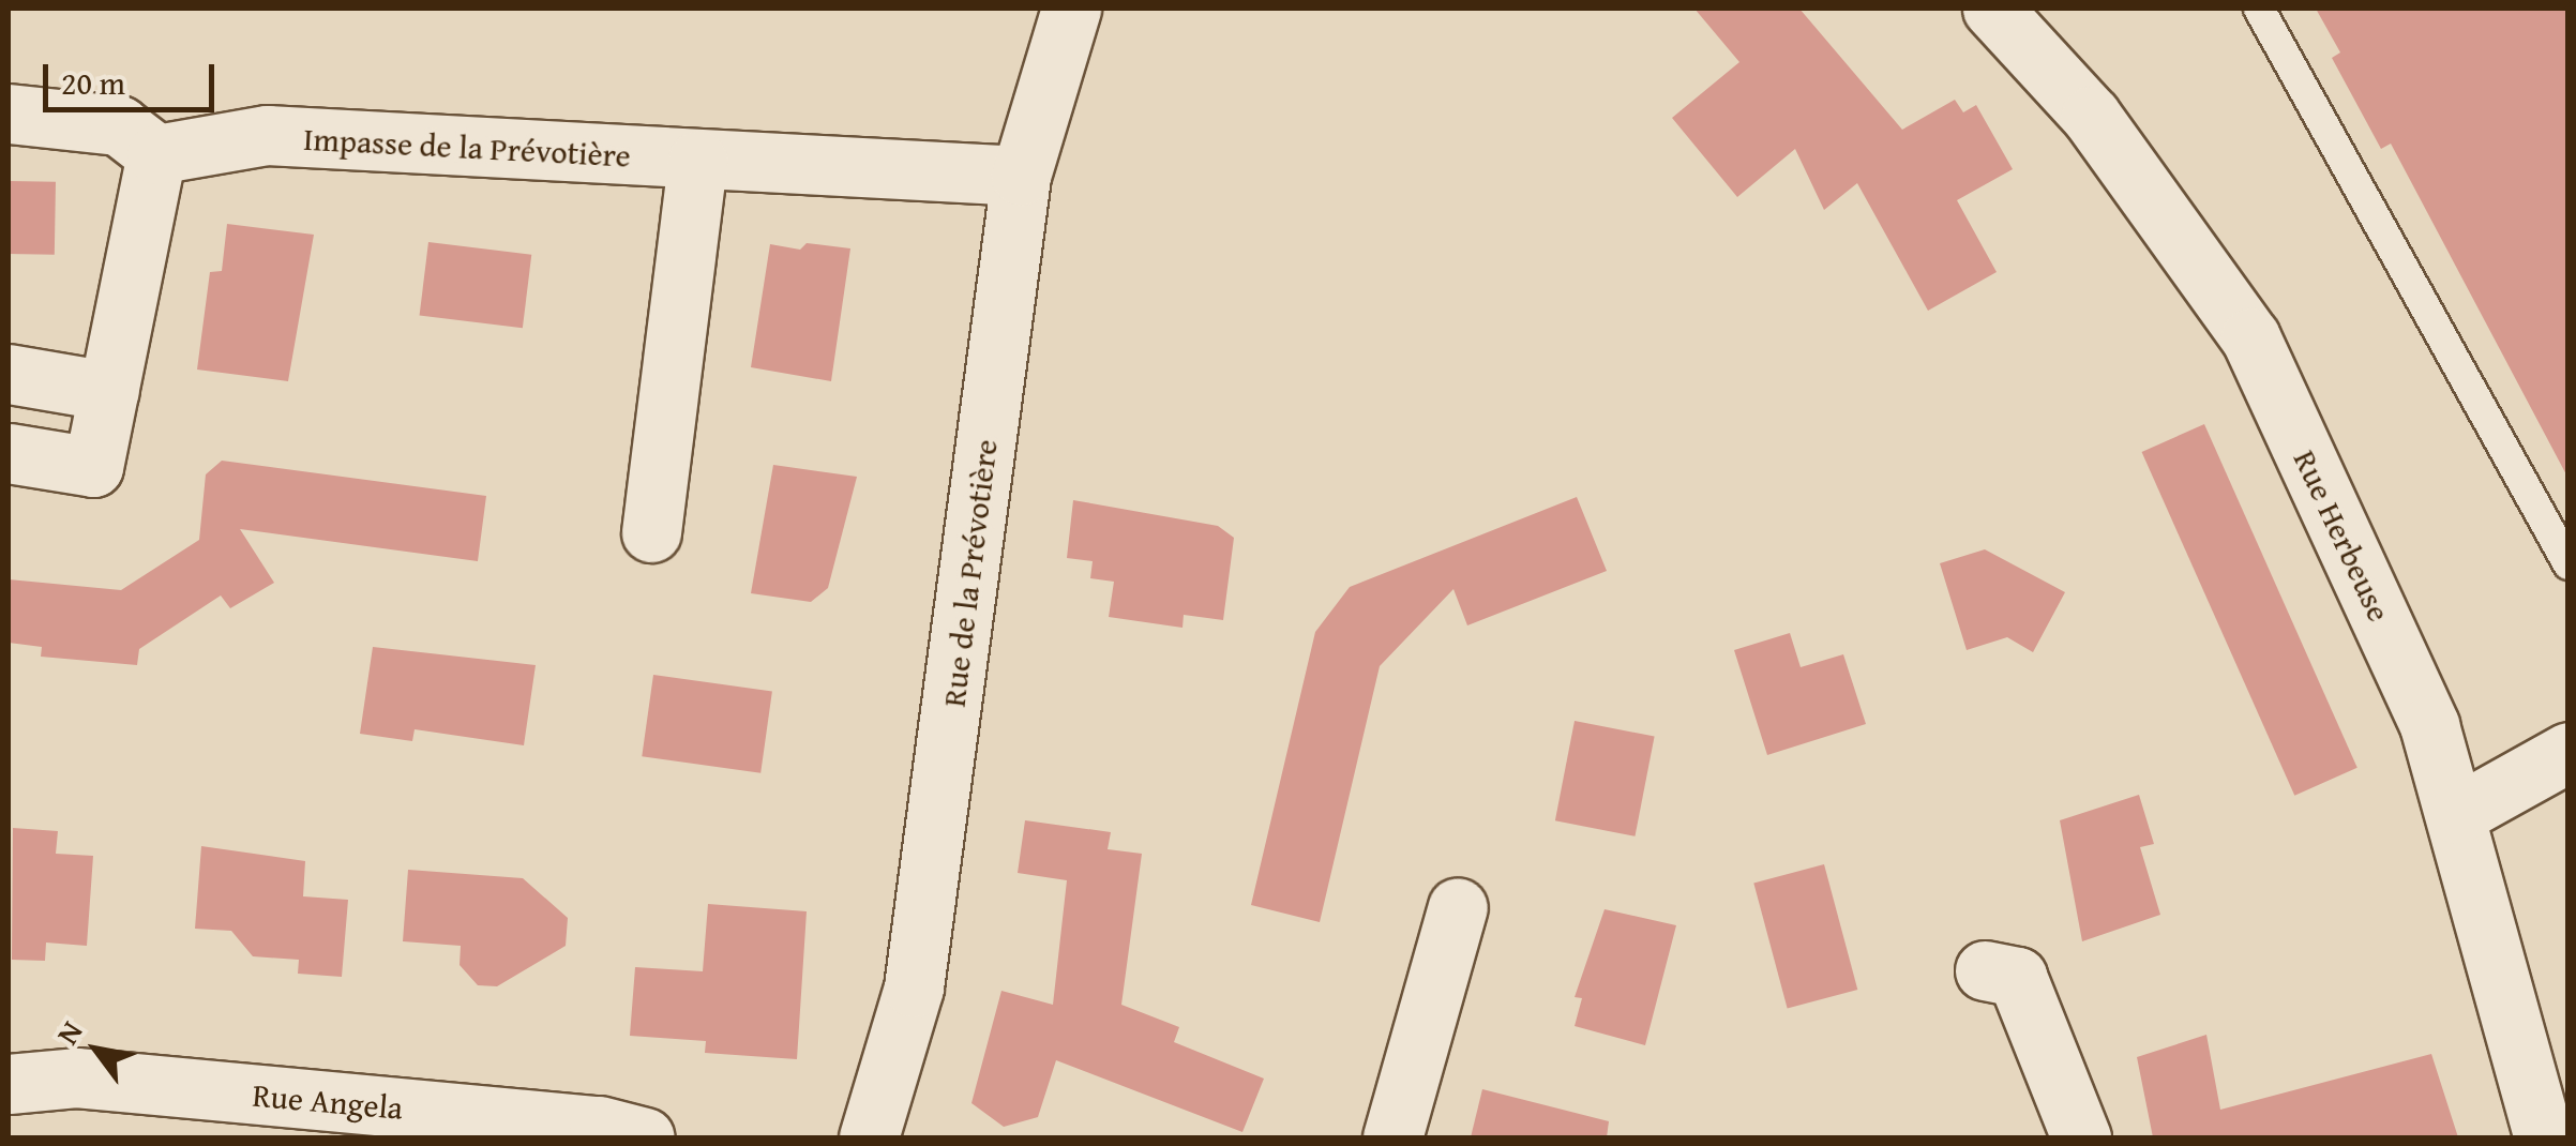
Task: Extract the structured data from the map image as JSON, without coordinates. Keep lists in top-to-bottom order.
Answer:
{
  "streets": {
    "street": [
      "Impasse de la Prévotière",
      "Rue Herbeuse",
      "Rue de la Prévotière",
      "Rue Angela"
    ]
  },
  "crossings": [
    ["Impasse de la Prévotière", "Rue de la Prévotière"]
  ],
  "scale_bar": "20 m",
  "north": "top left"
}
